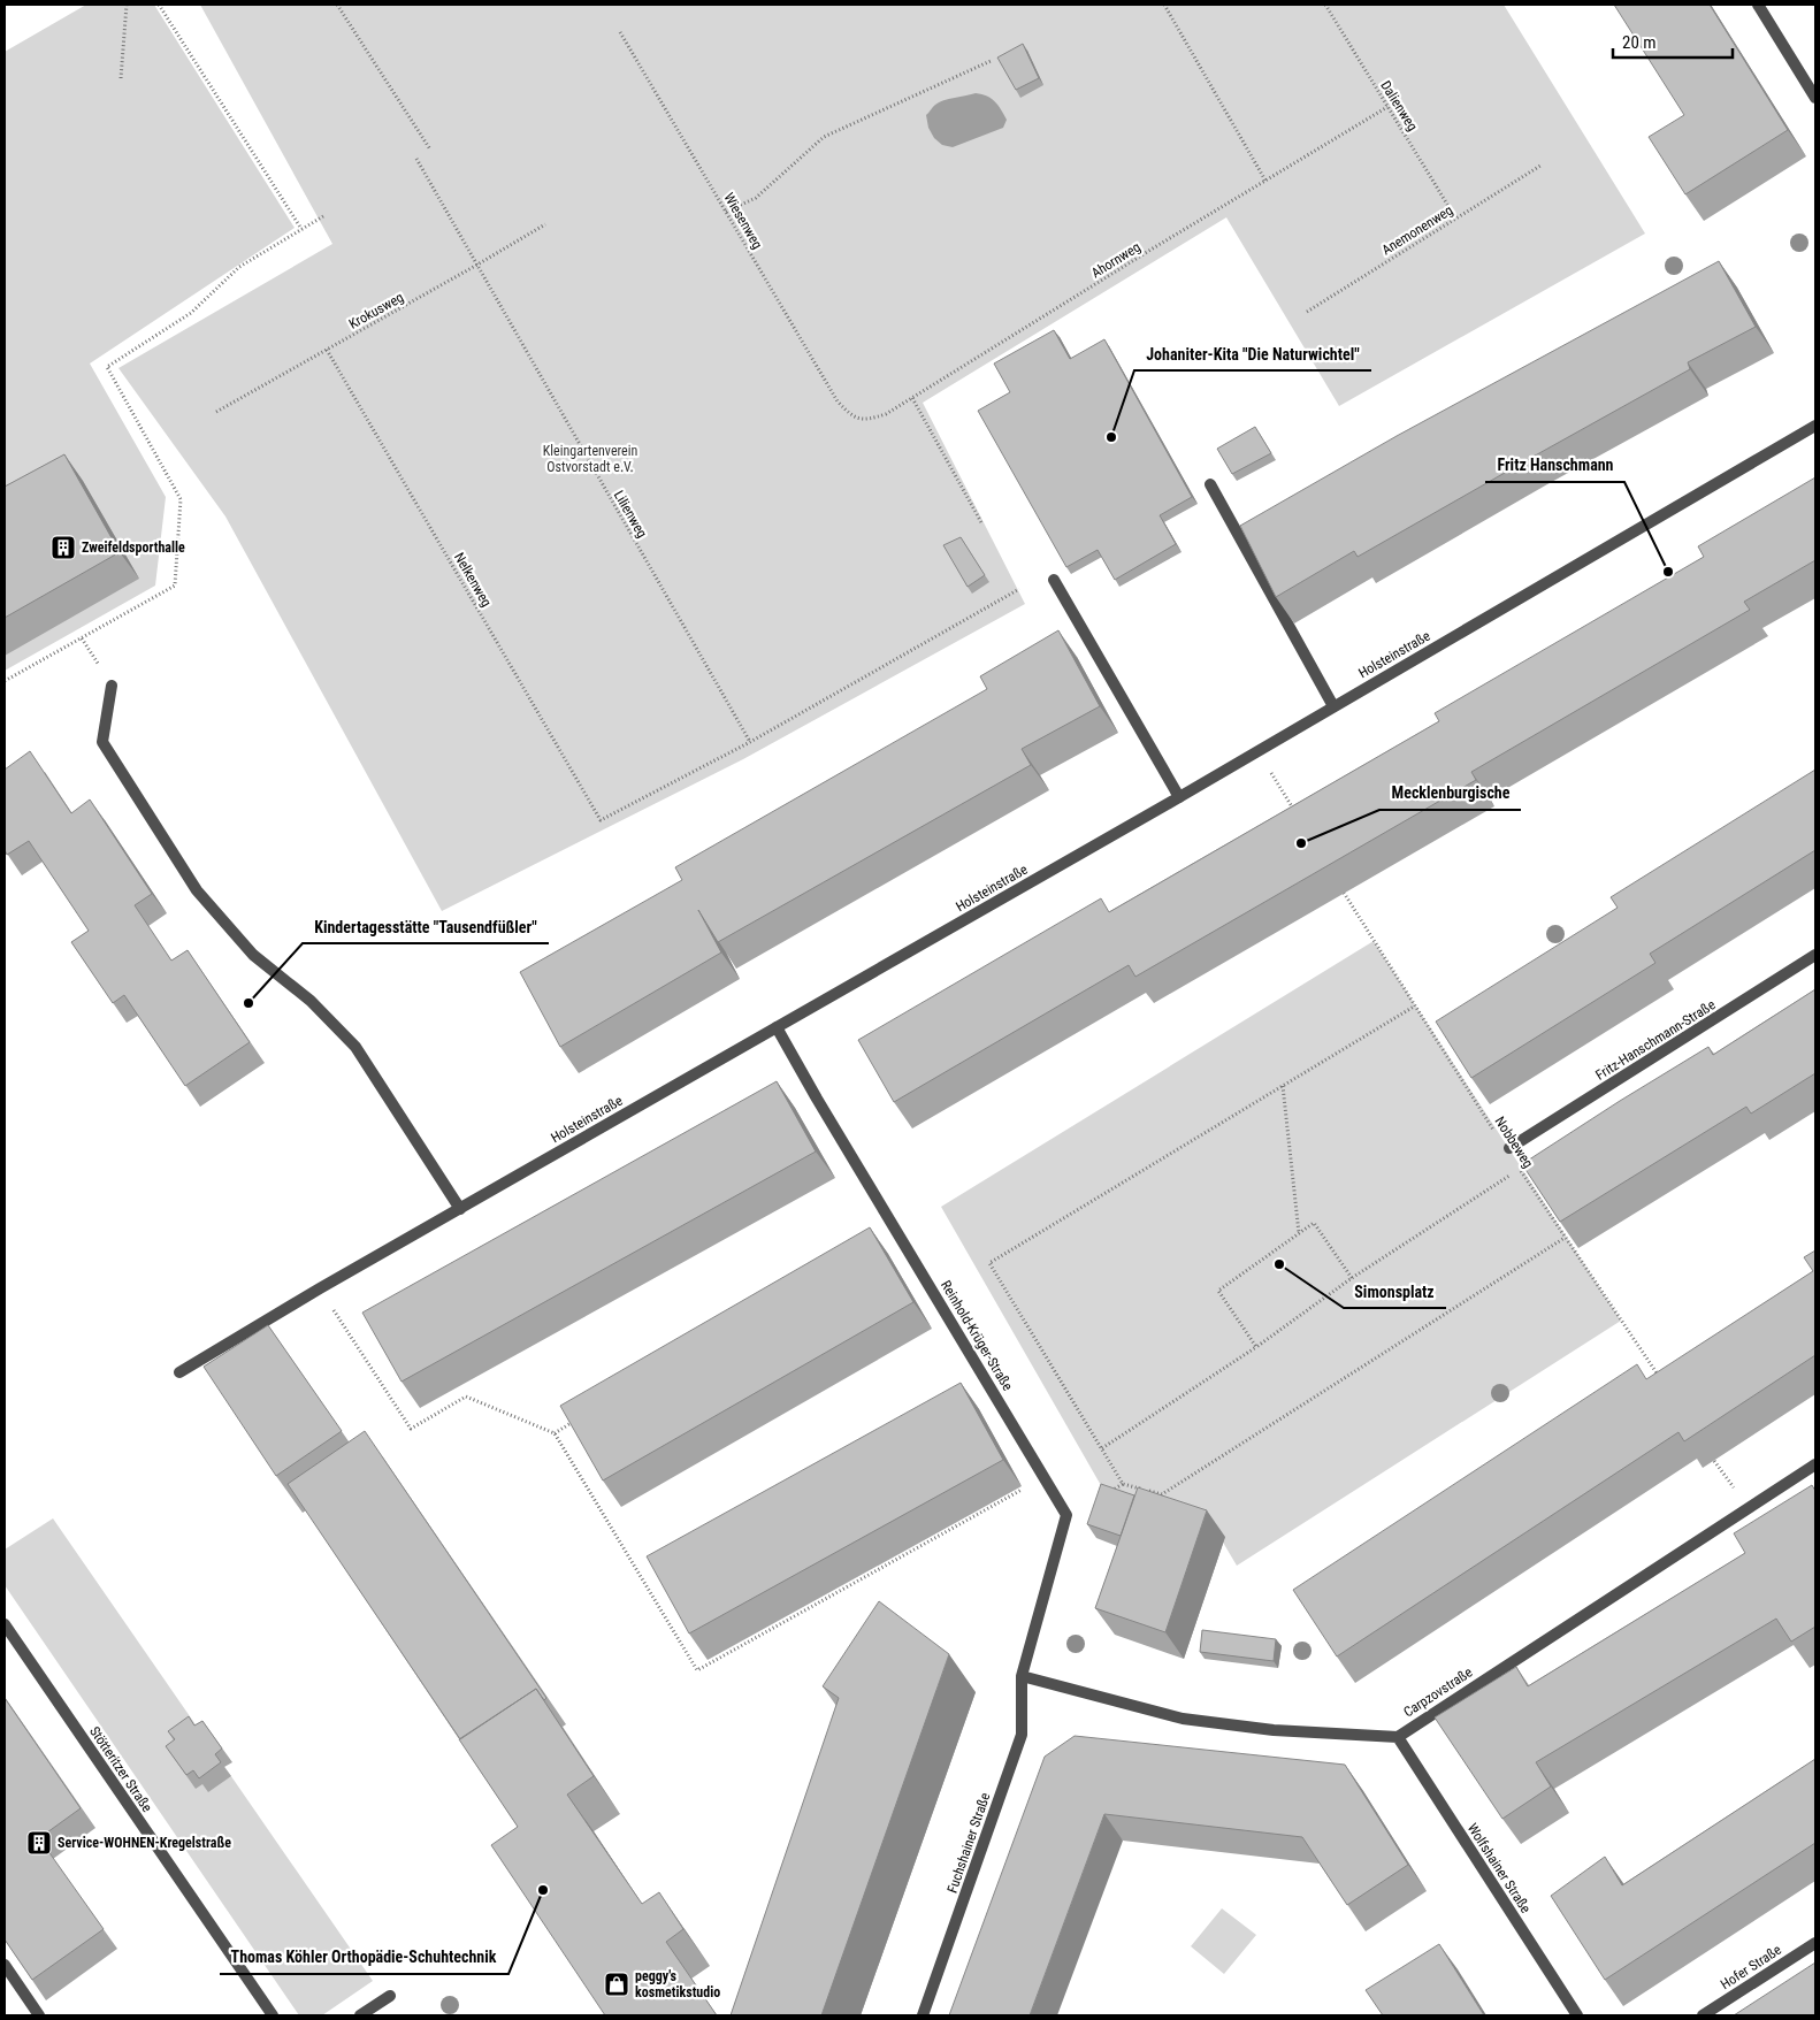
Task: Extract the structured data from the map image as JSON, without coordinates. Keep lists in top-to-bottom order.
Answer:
{
  "streets": {
    "street": [
      "Holsteinstraße",
      "Fritz-Hanschmann-Straße",
      "Reinhold-Krüger-Straße",
      "Carpzovstraße",
      "Stötteritzer Straße",
      "Fuchshainer Straße",
      "Wolfshainer Straße",
      "Hofer Straße"
    ],
    "path": [
      "Dalienweg",
      "Wiesenweg",
      "Anemonenweg",
      "Ahornweg",
      "Krokusweg",
      "Lilienweg",
      "Nelkenweg",
      "Nobbeweg"
    ]
  },
  "crossings": [
    ["Dalienweg", "Anemonenweg"],
    ["Dalienweg", "Ahornweg"],
    ["Wiesenweg", "Ahornweg"],
    ["Krokusweg", "Lilienweg"],
    ["Krokusweg", "Nelkenweg"],
    ["Lilienweg", "Nelkenweg"],
    ["Holsteinstraße", "Reinhold-Krüger-Straße"],
    ["Carpzovstraße", "Fuchshainer Straße"],
    ["Carpzovstraße", "Wolfshainer Straße"]
  ],
  "parks": ["Kleingartenverein Ostvorstadt e.V."],
  "places": {
    "other": [
      "Johaniter-Kita \"Die Naturwichtel\"",
      "Fritz Hanschmann",
      "Mecklenburgische",
      "Kindertagesstätte \"Tausendfüßler\"",
      "Simonsplatz",
      "Thomas Köhler Orthopädie-Schuhtechnik"
    ],
    "building": ["Zweifeldsporthalle", "Service-WOHNEN-Kregelstraße"],
    "shop": ["peggy's kosmetikstudio"]
  },
  "scale_bar": "20 m"
}
